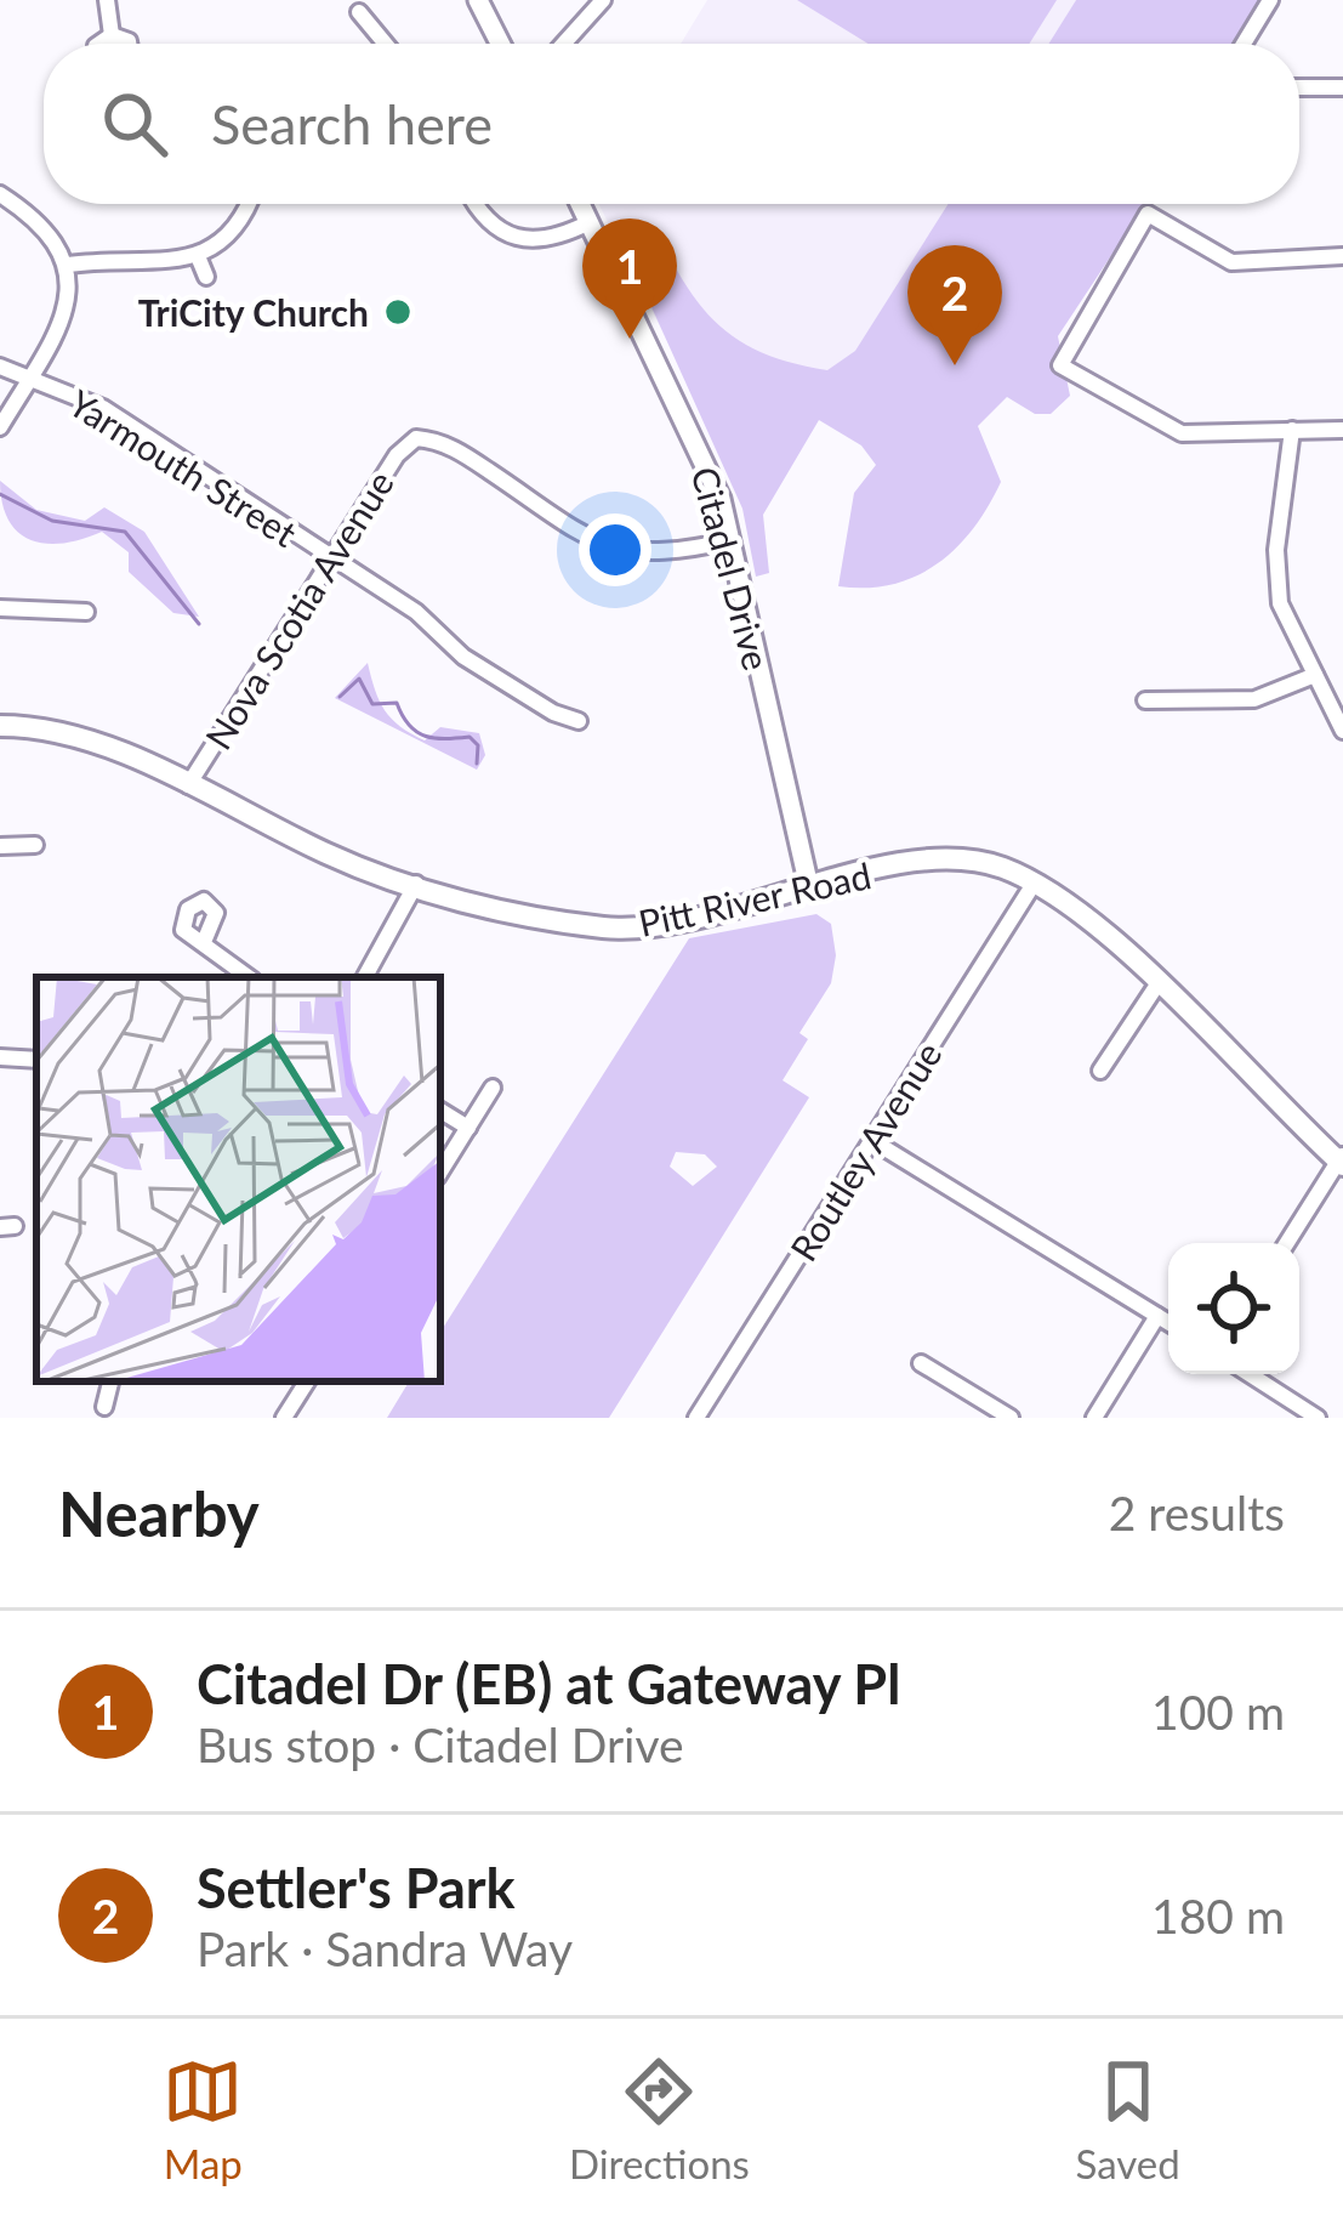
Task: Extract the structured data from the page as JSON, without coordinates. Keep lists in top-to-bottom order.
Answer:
{
  "streets": {
    "main road": ["Pitt River Road"],
    "street": [
      "Yarmouth Street",
      "Citadel Drive",
      "Nova Scotia Avenue",
      "Routley Avenue"
    ]
  },
  "crossings": [
    ["Yarmouth Street", "Nova Scotia Avenue"],
    ["Citadel Drive", "Nova Scotia Avenue"],
    ["Citadel Drive", "Pitt River Road"],
    ["Nova Scotia Avenue", "Pitt River Road"],
    ["Pitt River Road", "Routley Avenue"]
  ],
  "places": ["TriCity Church"],
  "page": {
    "search": "Search here",
    "pins": ["1", "2"],
    "heading": ["Nearby", "2 results"],
    "list": [
      {
        "mark": "1",
        "name": "Citadel Dr (EB) at Gateway Pl",
        "note": "Bus stop · Citadel Drive",
        "value": "100 m"
      },
      {
        "mark": "2",
        "name": "Settler's Park",
        "note": "Park · Sandra Way",
        "value": "180 m"
      }
    ],
    "nav": ["Map", "Directions", "Saved"]
  }
}
